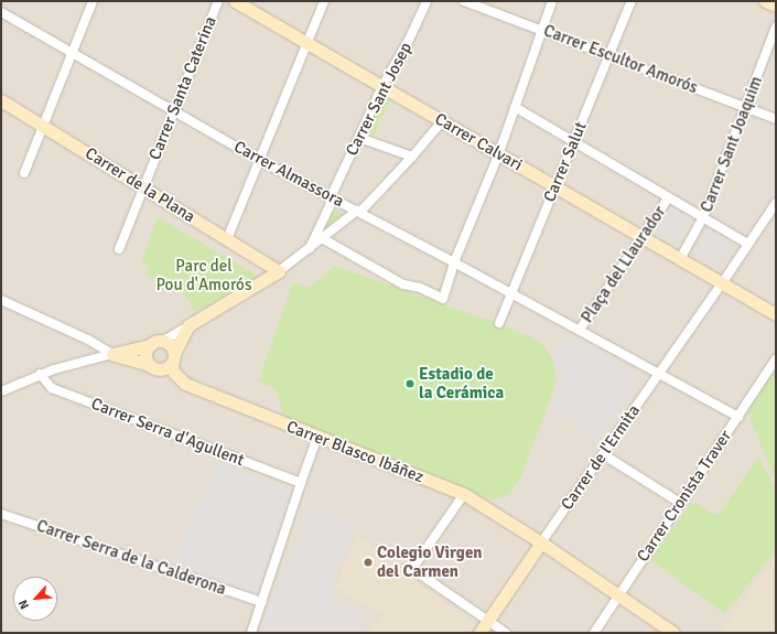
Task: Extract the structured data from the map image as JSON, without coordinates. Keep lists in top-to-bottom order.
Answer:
{
  "streets": {
    "main road": [
      "Carrer Calvari",
      "Carrer de la Plana",
      "Carrer Blasco Ibáñez",
      "Carrer de l'Ermita"
    ],
    "street": [
      "Carrer Escultor Amorós",
      "Carrer Santa Caterina",
      "Carrer Sant Josep",
      "Carrer Sant Joaquim",
      "Carrer Salut",
      "Carrer Almassora",
      "Plaça del Llaurador",
      "Carrer Serra d'Agullent",
      "Carrer Cronista Traver",
      "Carrer Serra de la Calderona"
    ]
  },
  "crossings": [
    ["Carrer Escultor Amorós", "Carrer Sant Joaquim"],
    ["Carrer Escultor Amorós", "Carrer Salut"],
    ["Carrer Santa Caterina", "Carrer Almassora"],
    ["Carrer Santa Caterina", "Carrer de la Plana"],
    ["Carrer Sant Josep", "Carrer Calvari"],
    ["Carrer Sant Josep", "Carrer Almassora"],
    ["Carrer Calvari", "Carrer Sant Joaquim"],
    ["Carrer Calvari", "Carrer Salut"],
    ["Carrer Calvari", "Plaça del Llaurador"],
    ["Carrer Calvari", "Carrer de l'Ermita"],
    ["Carrer Sant Joaquim", "Plaça del Llaurador"],
    ["Carrer Salut", "Carrer Almassora"],
    ["Carrer Almassora", "Plaça del Llaurador"],
    ["Plaça del Llaurador", "Carrer de l'Ermita"],
    ["Plaça del Llaurador", "Carrer Cronista Traver"],
    ["Carrer Blasco Ibáñez", "Carrer de l'Ermita"],
    ["Carrer Blasco Ibáñez", "Carrer Cronista Traver"]
  ],
  "parks": ["Parc del Pou d'Amorós"],
  "places": ["Estadio de la Cerámica", "Colegio Virgen del Carmen"],
  "north": "bottom left"
}
